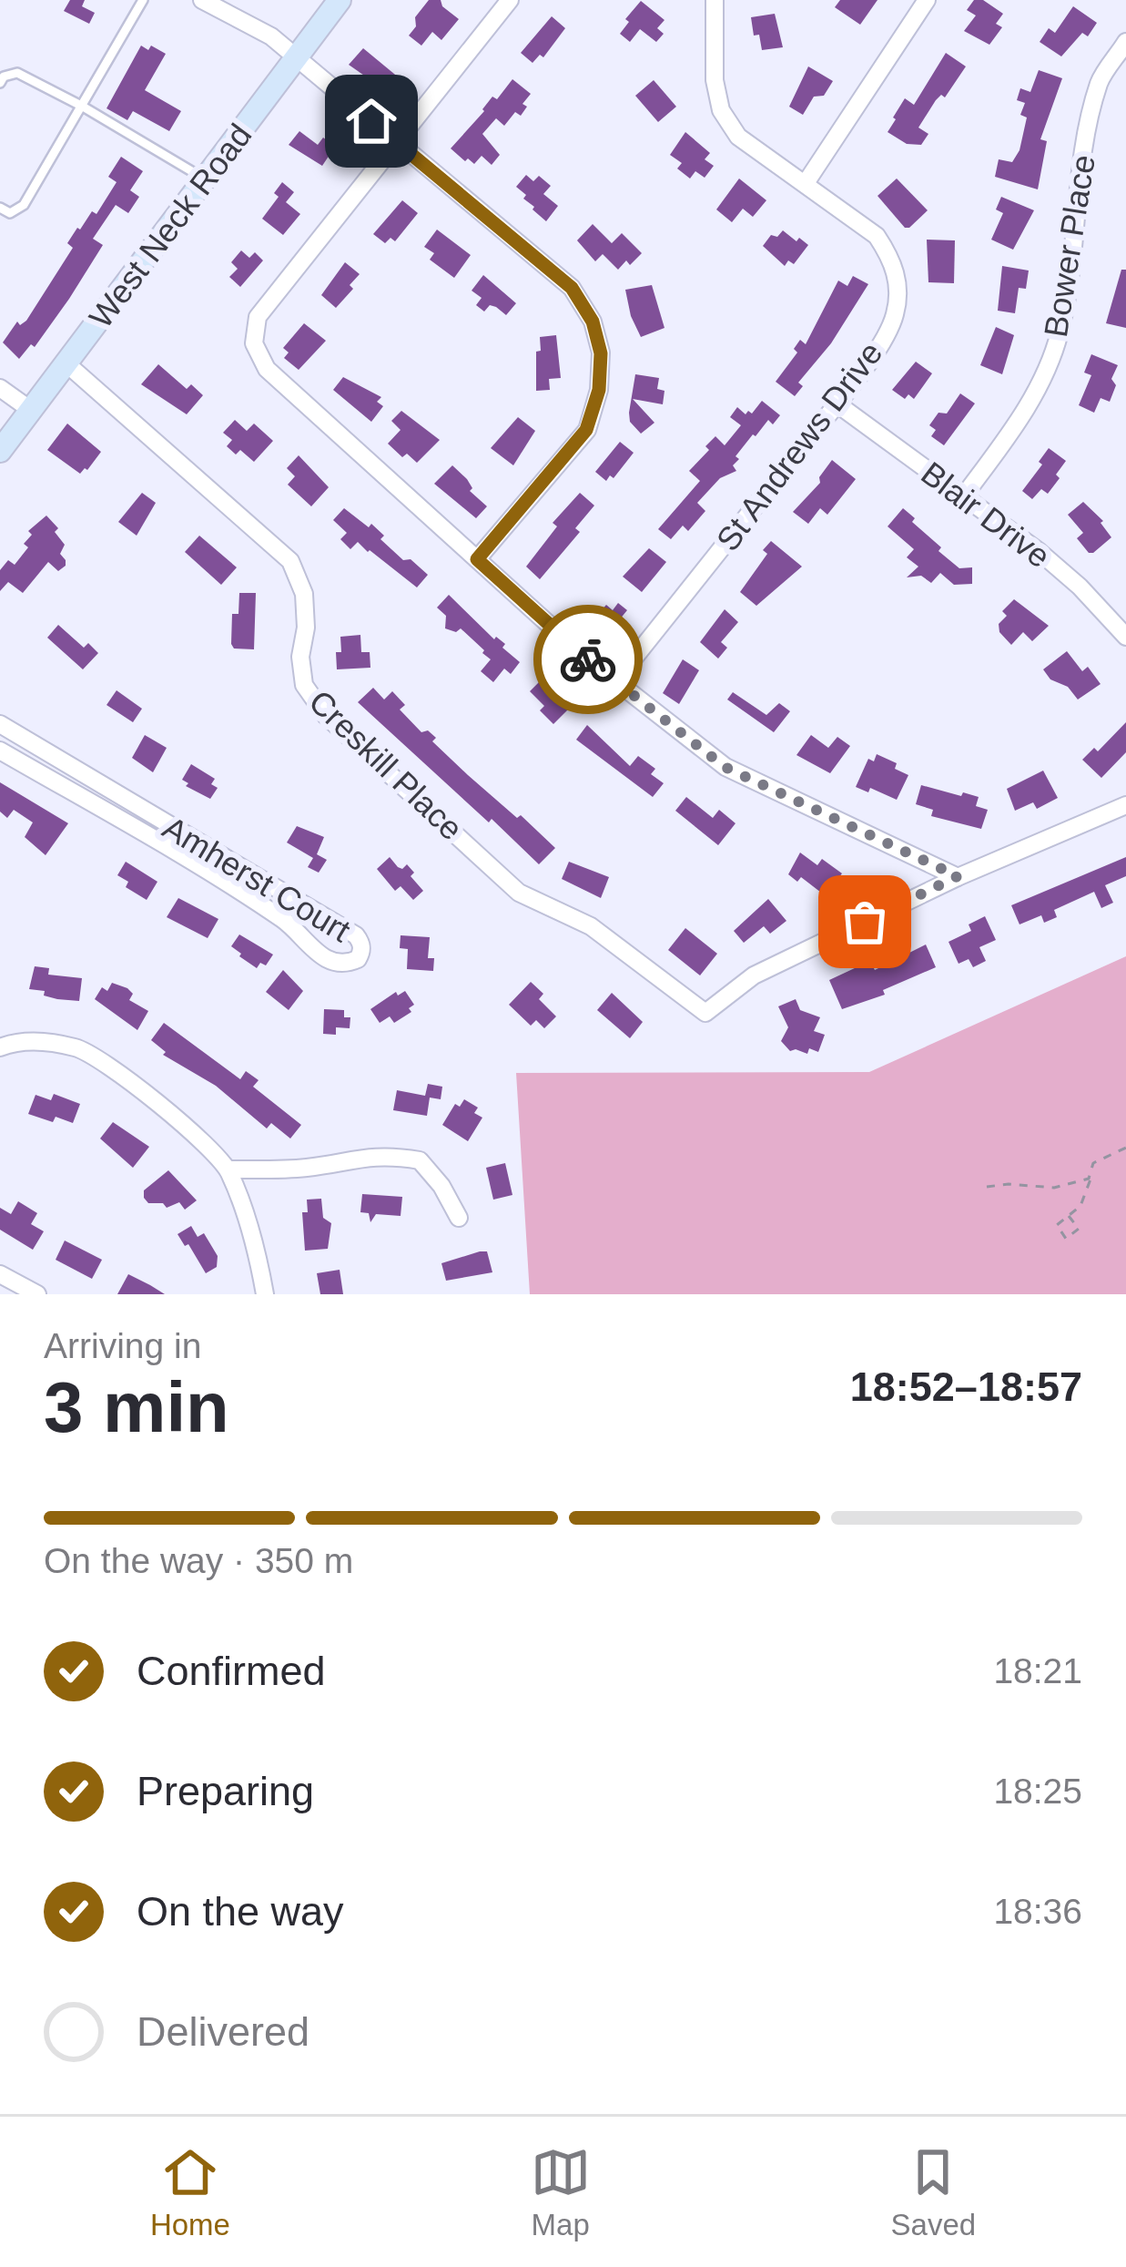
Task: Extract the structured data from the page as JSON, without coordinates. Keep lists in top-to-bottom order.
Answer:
{
  "streets": {
    "street": [
      "West Neck Road",
      "Bower Place",
      "St Andrews Drive",
      "Blair Drive",
      "Creskill Place",
      "Amherst Court"
    ]
  },
  "crossings": [
    ["West Neck Road", "Creskill Place"],
    ["Bower Place", "Blair Drive"],
    ["St Andrews Drive", "Blair Drive"]
  ],
  "page": {
    "heading": ["3 min", "Arriving in", "18:52–18:57"],
    "bar": "On the way · 350 m",
    "list": [
      ["Confirmed", "18:21"],
      ["Preparing", "18:25"],
      ["On the way", "18:36"],
      "Delivered"
    ],
    "tabs": ["Home", "Map", "Saved"]
  }
}
